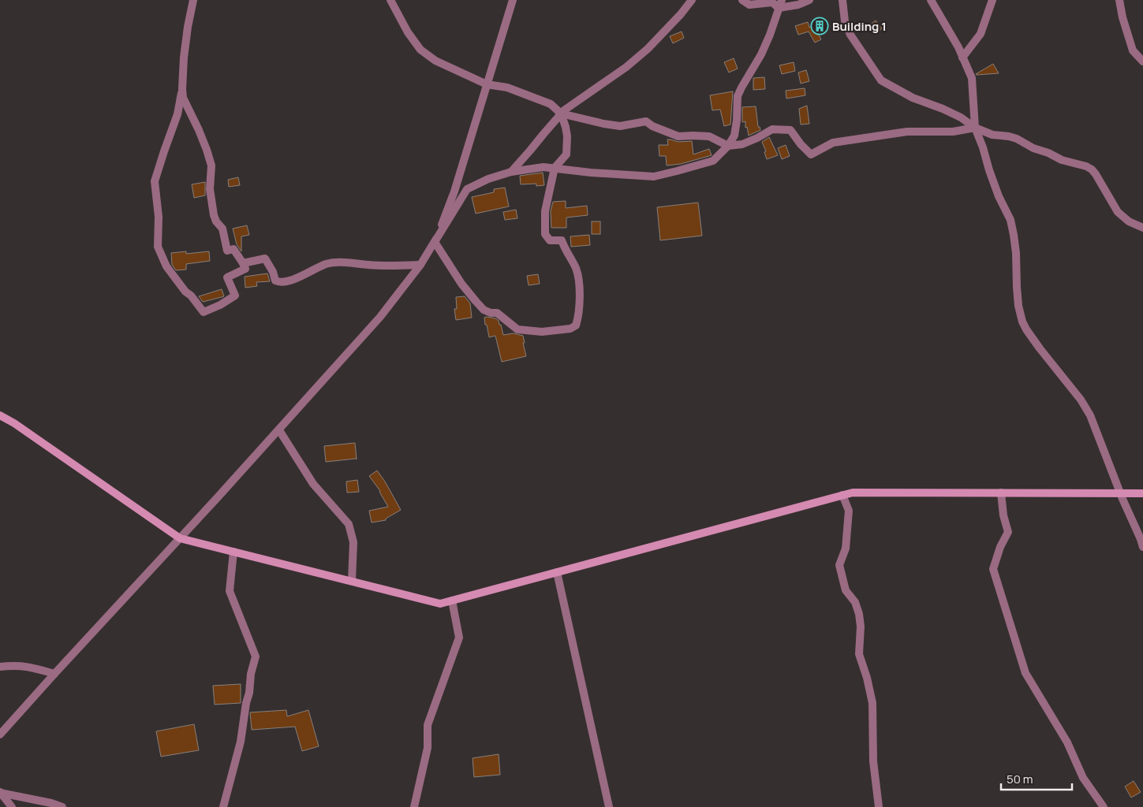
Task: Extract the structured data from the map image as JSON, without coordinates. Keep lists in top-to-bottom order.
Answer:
{
  "places": {
    "building": ["Building 1"]
  },
  "scale_bar": "50 m"
}
